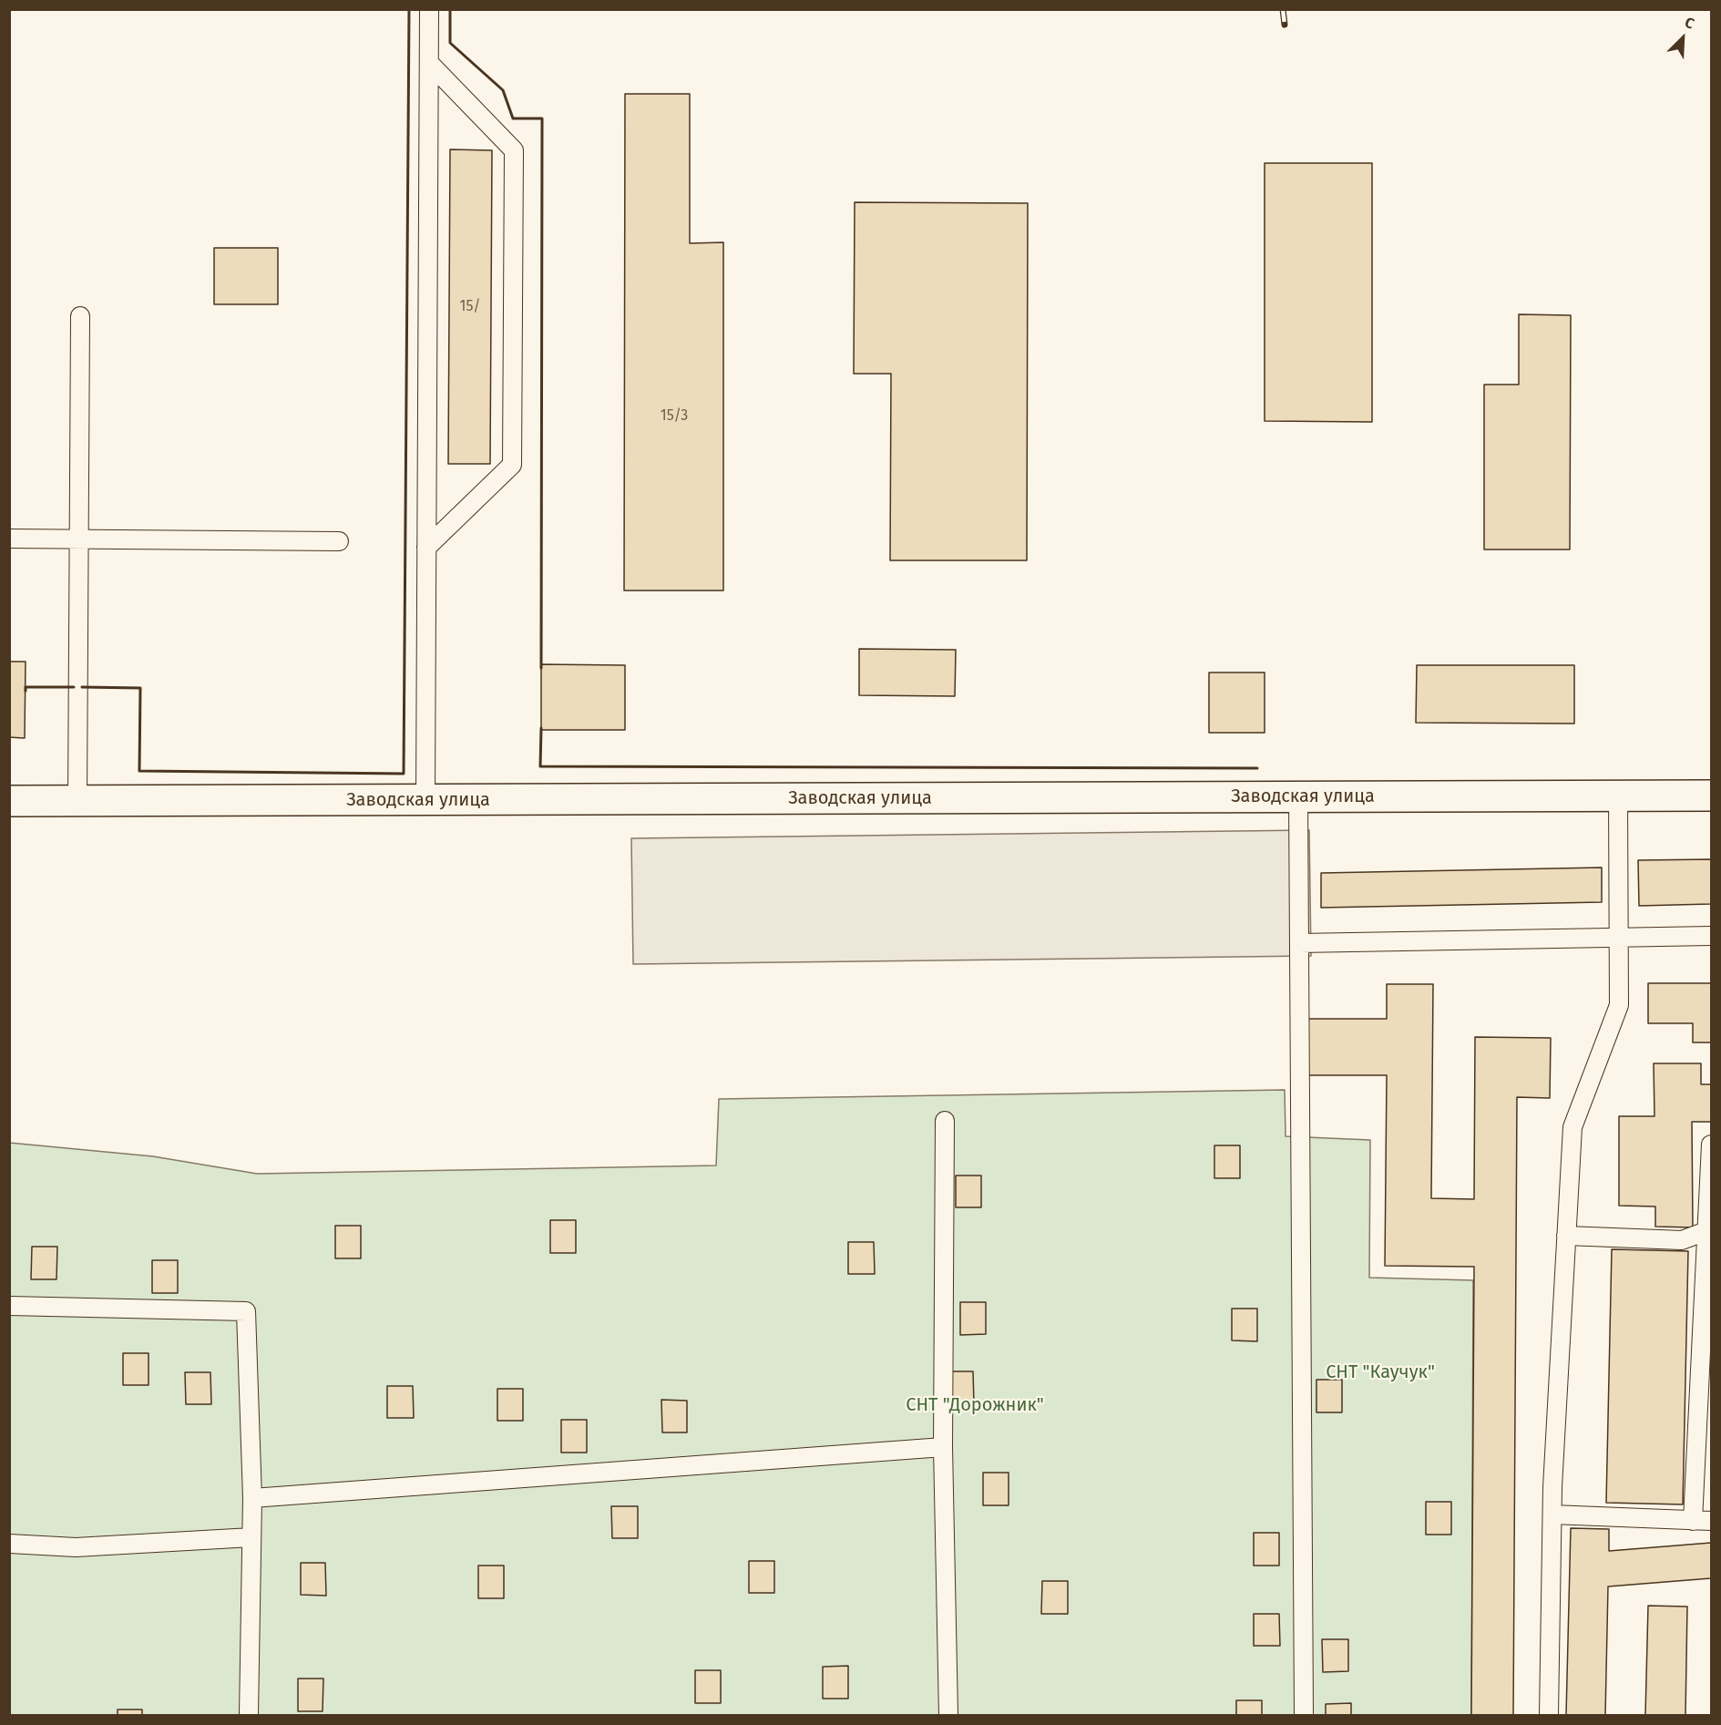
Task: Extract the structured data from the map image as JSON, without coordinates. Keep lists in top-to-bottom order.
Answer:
{
  "streets": {
    "main road": ["Заводская улица"]
  },
  "parks": ["СНТ \"Каучук\"", "СНТ \"Дорожник\""],
  "house_numbers": ["15/", "15/3"],
  "north": "top right"
}
